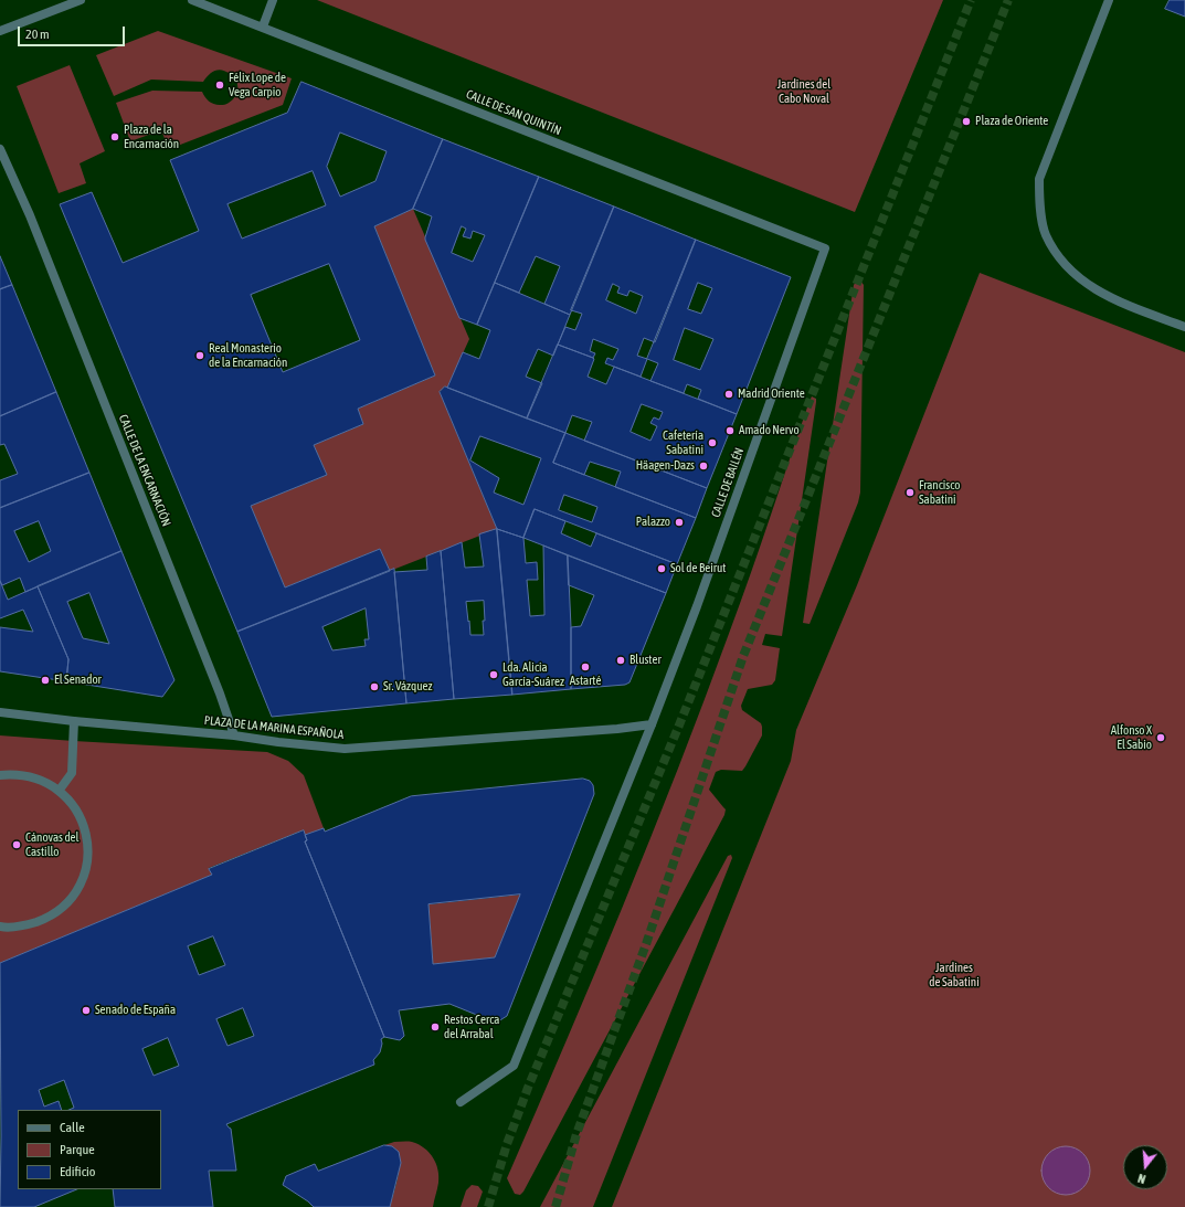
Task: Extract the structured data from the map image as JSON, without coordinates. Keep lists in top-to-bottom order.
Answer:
{
  "streets": {
    "street": [
      "CALLE DE SAN QUINTÍN",
      "CALLE DE LA ENCARNACIÓN",
      "CALLE DE BAILÉN",
      "PLAZA DE LA MARINA ESPAÑOLA"
    ]
  },
  "crossings": [
    ["CALLE DE SAN QUINTÍN", "CALLE DE BAILÉN"],
    ["CALLE DE LA ENCARNACIÓN", "PLAZA DE LA MARINA ESPAÑOLA"],
    ["CALLE DE BAILÉN", "PLAZA DE LA MARINA ESPAÑOLA"]
  ],
  "parks": ["Jardines del Cabo Noval", "Jardines de Sabatini"],
  "places": [
    "Félix Lope de Vega Carpio",
    "Plaza de Oriente",
    "Plaza de la Encarnación",
    "Real Monasterio de la Encarnación",
    "Madrid Oriente",
    "Amado Nervo",
    "Cafetería Sabatini",
    "Häagen-Dazs",
    "Francisco Sabatini",
    "Palazzo",
    "Sol de Beirut",
    "Bluster",
    "Astarté",
    "Lda. Alicia García-Suárez",
    "El Senador",
    "Sr. Vázquez",
    "Alfonso X El Sabio",
    "Cánovas del Castillo",
    "Senado de España",
    "Restos Cerca del Arrabal"
  ],
  "legend": ["Calle", "Parque", "Edificio"],
  "scale_bar": "20 m",
  "north": "bottom"
}
